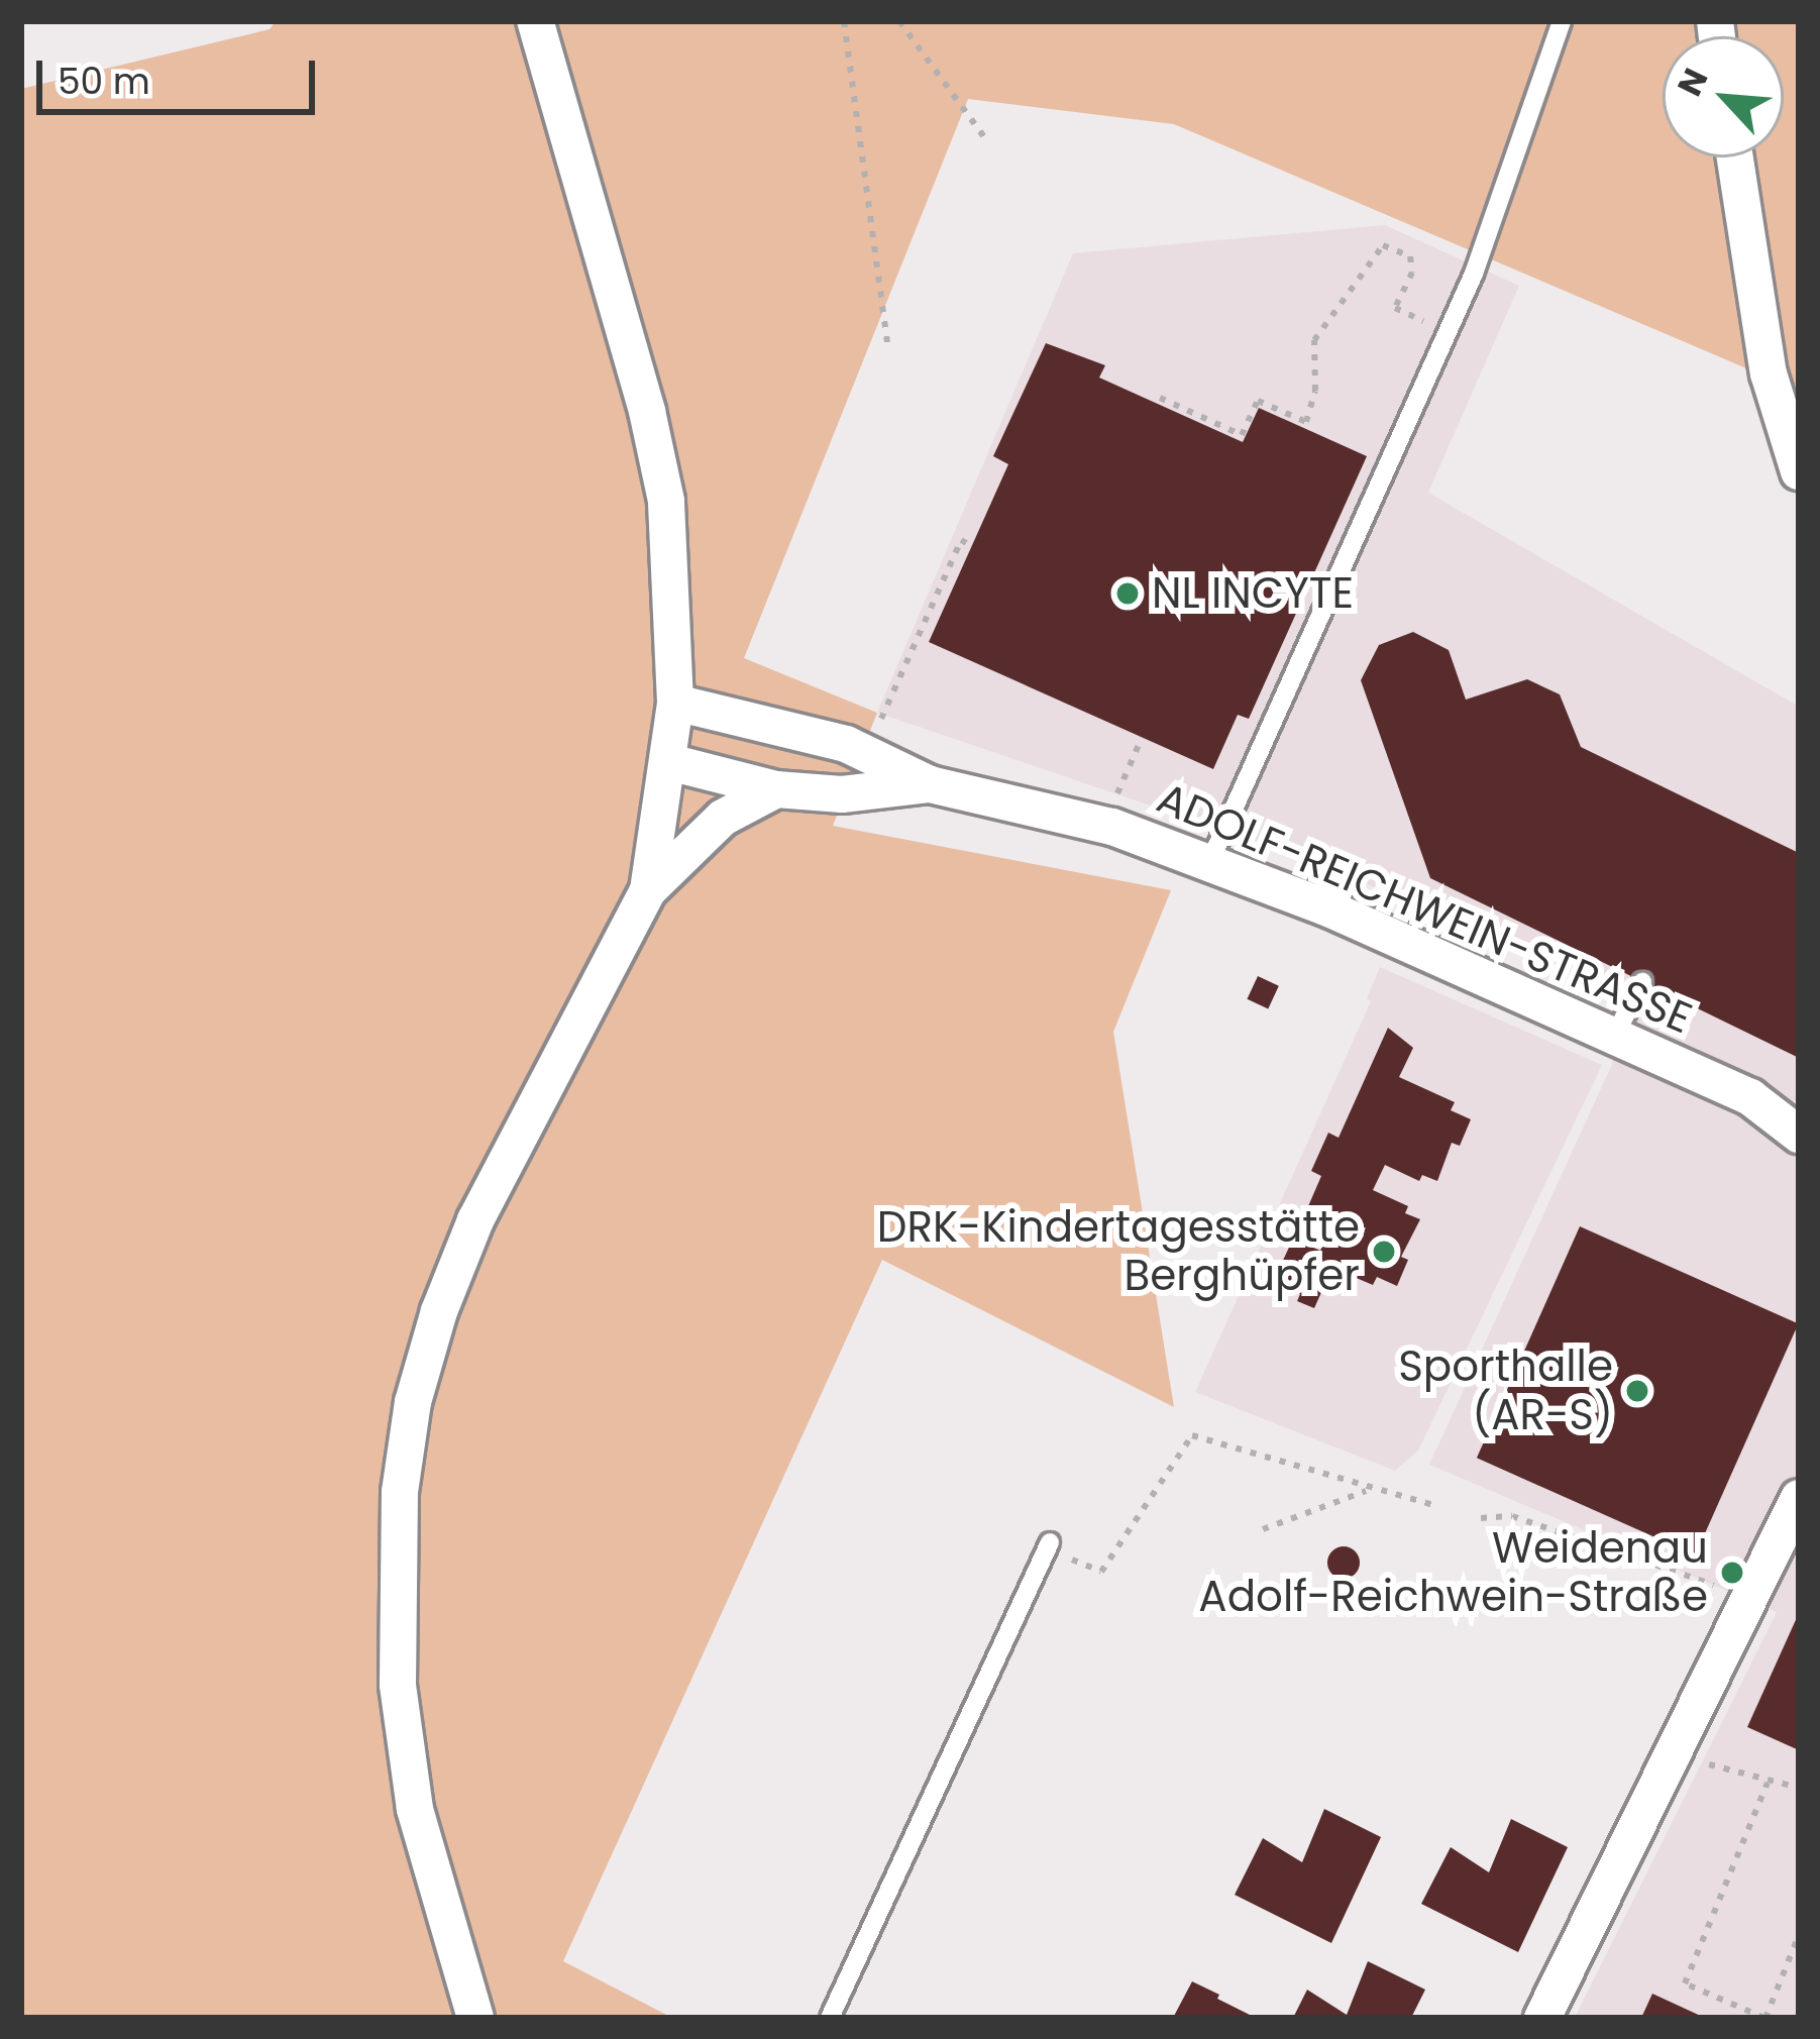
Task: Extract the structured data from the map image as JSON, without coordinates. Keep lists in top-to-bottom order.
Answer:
{
  "streets": {
    "street": ["ADOLF-REICHWEIN-STRASSE"]
  },
  "places": [
    "NL INCYTE",
    "DRK-Kindertagesstätte Berghüpfer",
    "Sporthalle (AR-S)",
    "Weidenau Adolf-Reichwein-Straße"
  ],
  "scale_bar": "50 m",
  "north": "top left"
}
